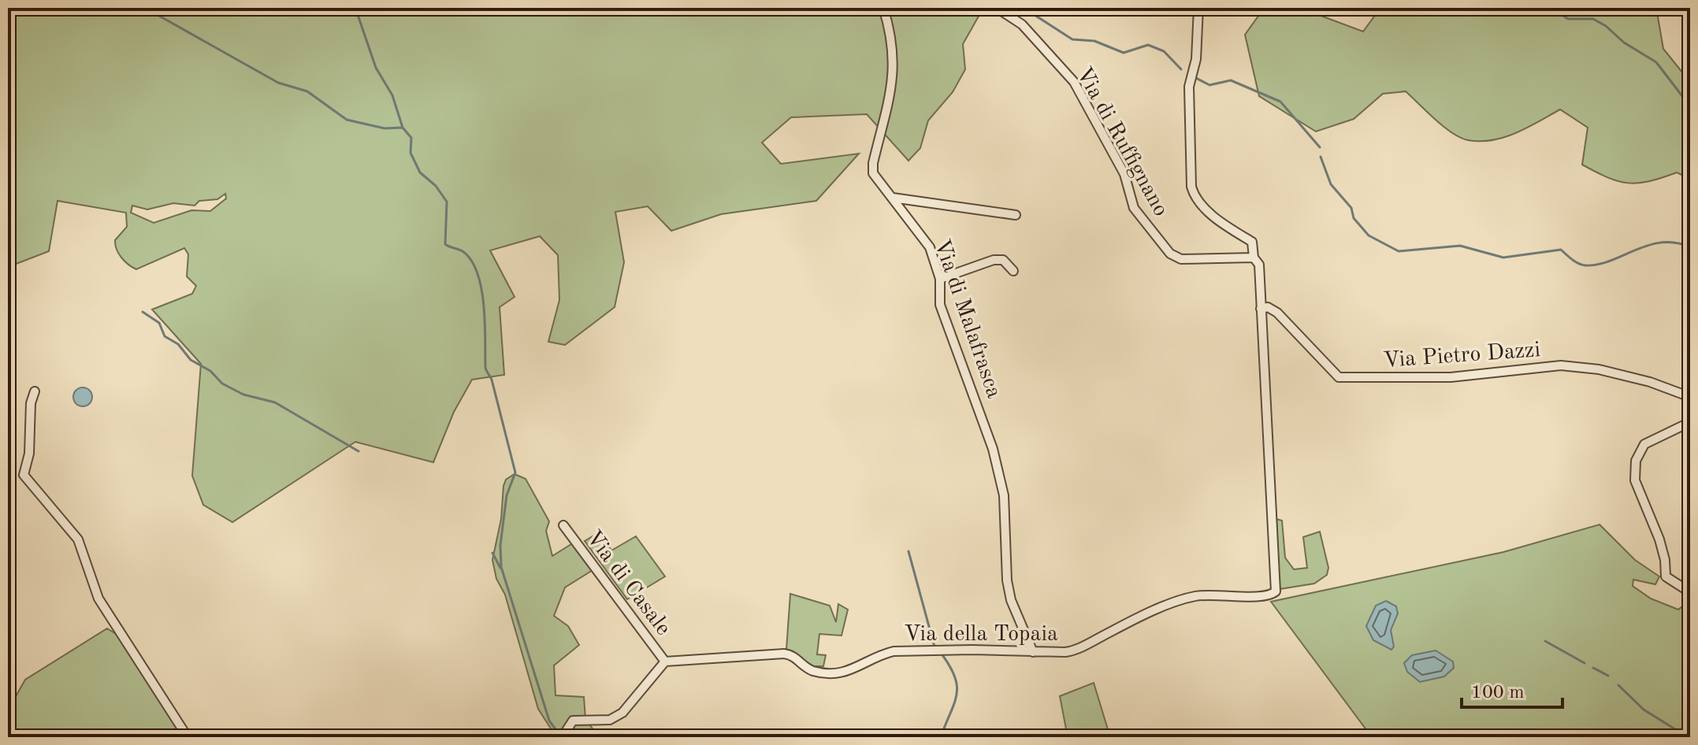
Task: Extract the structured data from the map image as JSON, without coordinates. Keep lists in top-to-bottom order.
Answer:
{
  "streets": {
    "street": [
      "Via di Ruffignano",
      "Via di Malafrasca",
      "Via Pietro Dazzi",
      "Via di Casale",
      "Via della Topaia"
    ]
  },
  "crossings": [
    ["Via di Malafrasca", "Via della Topaia"],
    ["Via Pietro Dazzi", "Via della Topaia"],
    ["Via di Casale", "Via della Topaia"]
  ],
  "scale_bar": "100 m"
}
